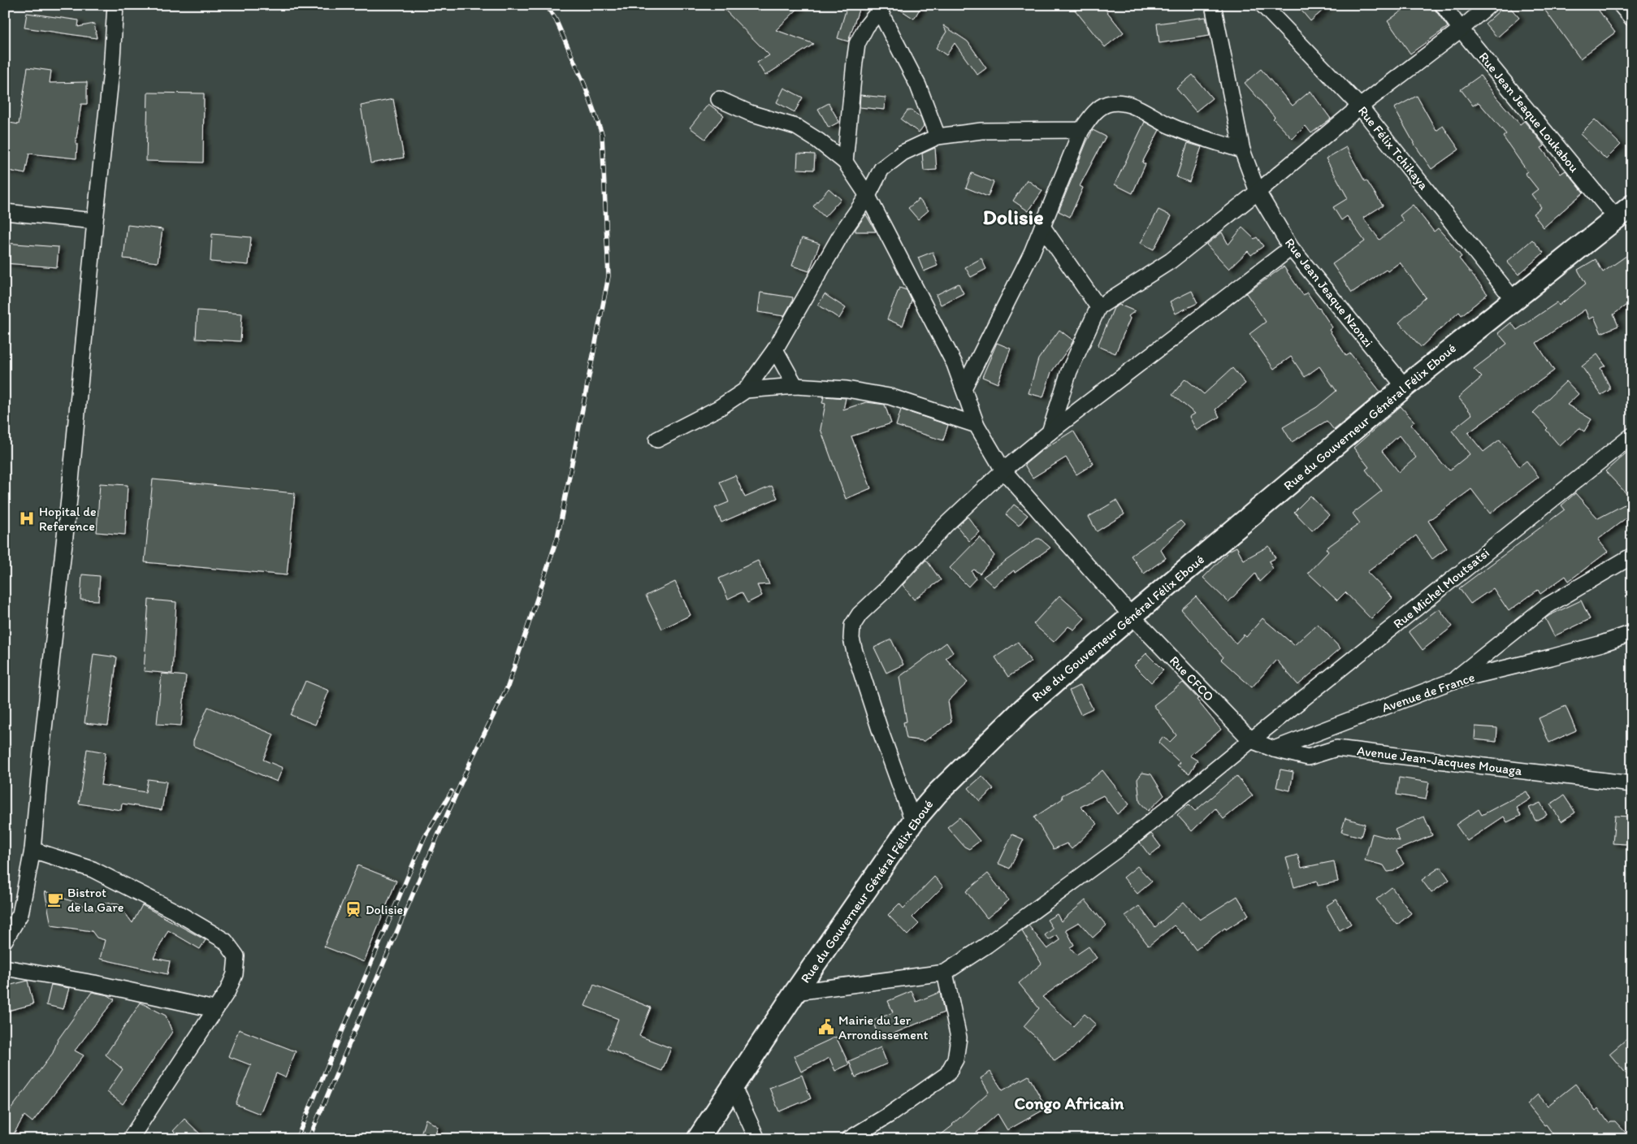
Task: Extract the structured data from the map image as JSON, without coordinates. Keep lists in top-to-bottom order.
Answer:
{
  "streets": {
    "main road": ["Rue du Gouverneur Général Félix Eboué"],
    "street": [
      "Rue Jean Jeaque Loukabou",
      "Rue Félix Tchikaya",
      "Rue Jean Jeaque Nzonzi",
      "Rue Michel Moutsatsi",
      "Rue CFCO",
      "Avenue de France",
      "Avenue Jean-Jacques Mouaga"
    ]
  },
  "crossings": [
    ["Rue Jean Jeaque Loukabou", "Rue du Gouverneur Général Félix Eboué"],
    ["Rue Félix Tchikaya", "Rue du Gouverneur Général Félix Eboué"],
    ["Rue Jean Jeaque Nzonzi", "Rue du Gouverneur Général Félix Eboué"],
    ["Rue du Gouverneur Général Félix Eboué", "Rue CFCO"],
    ["Rue Michel Moutsatsi", "Rue CFCO"],
    ["Rue Michel Moutsatsi", "Avenue Jean-Jacques Mouaga"],
    ["Rue CFCO", "Avenue Jean-Jacques Mouaga"],
    ["Avenue de France", "Avenue Jean-Jacques Mouaga"]
  ],
  "districts": ["Dolisie", "Congo Africain"],
  "places": {
    "hospital": ["Hopital de Reference"],
    "cafe": ["Bistrot de la Gare"],
    "station": ["Dolisie"],
    "public building": ["Mairie du 1er Arrondissement"]
  }
}
